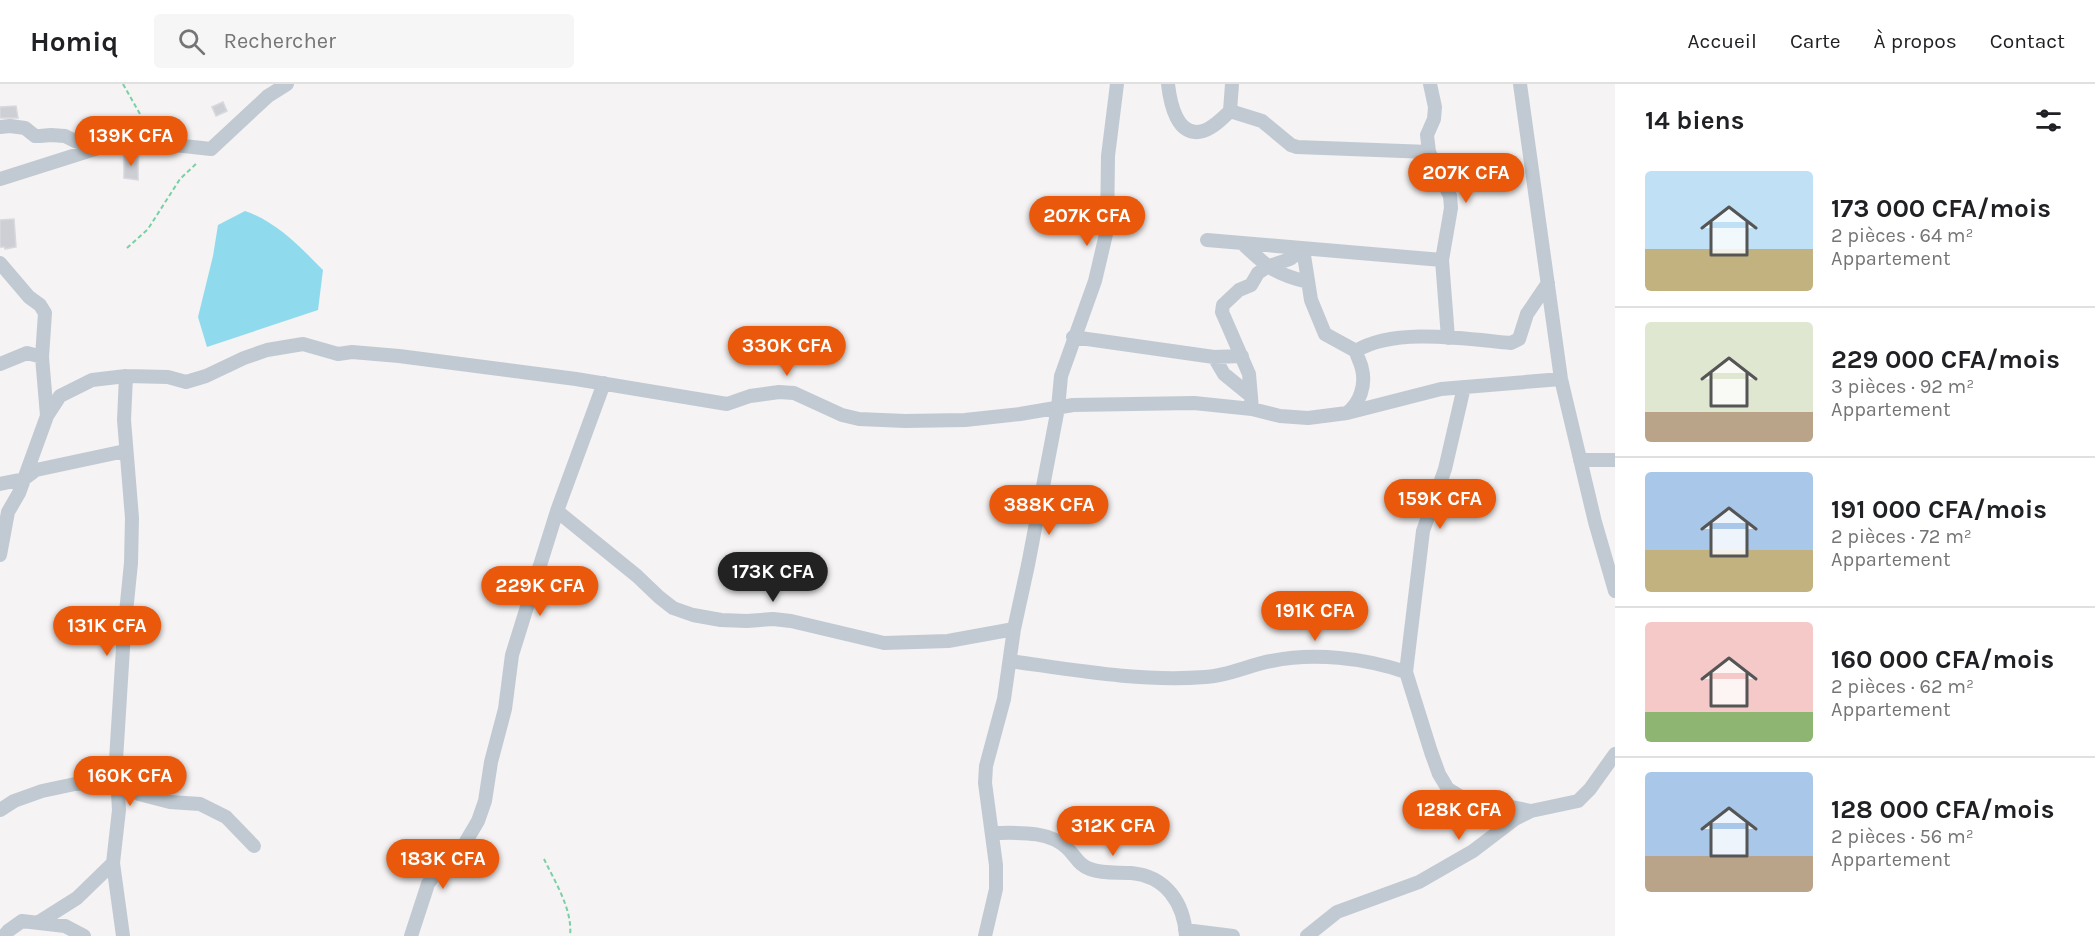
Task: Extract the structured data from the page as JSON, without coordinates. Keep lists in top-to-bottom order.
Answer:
{
  "page": {
    "header": "Homiq",
    "search": "Rechercher",
    "nav": [
      "Accueil",
      "Carte",
      "À propos",
      "Contact"
    ],
    "heading": "14 biens",
    "price": [
      "139K CFA",
      "207K CFA",
      "207K CFA",
      "330K CFA",
      "159K CFA",
      "388K CFA",
      "173K CFA",
      "229K CFA",
      "191K CFA",
      "131K CFA",
      "160K CFA",
      "128K CFA",
      "312K CFA",
      "183K CFA"
    ],
    "list": [
      {
        "name": "173 000 CFA/mois",
        "note": "2 pièces · 64 m² · Appartement"
      },
      {
        "name": "229 000 CFA/mois",
        "note": "3 pièces · 92 m² · Appartement"
      },
      {
        "name": "191 000 CFA/mois",
        "note": "2 pièces · 72 m² · Appartement"
      },
      {
        "name": "160 000 CFA/mois",
        "note": "2 pièces · 62 m² · Appartement"
      },
      {
        "name": "128 000 CFA/mois",
        "note": "2 pièces · 56 m² · Appartement"
      }
    ]
  }
}
